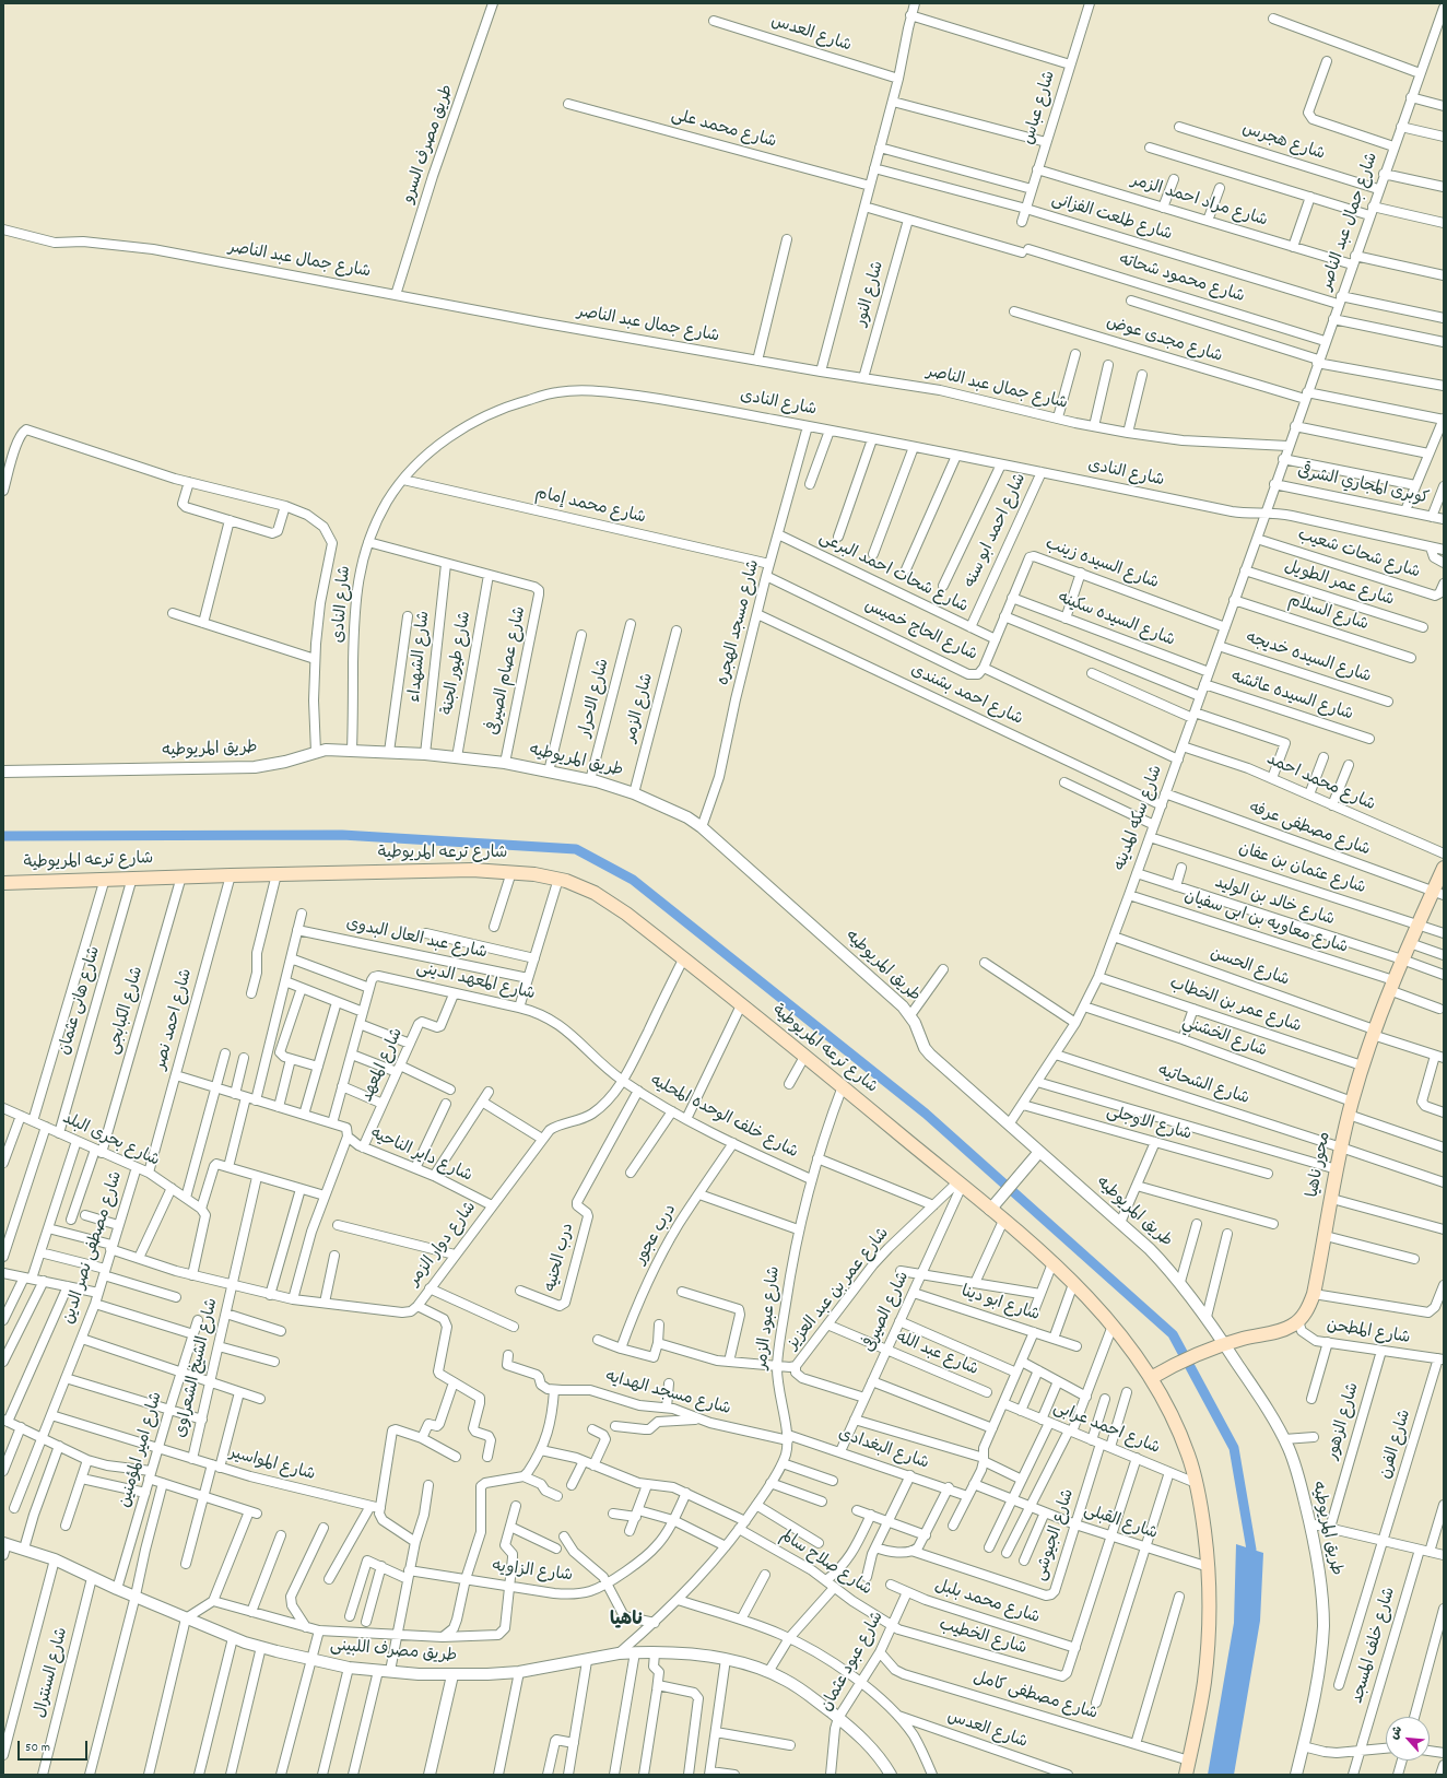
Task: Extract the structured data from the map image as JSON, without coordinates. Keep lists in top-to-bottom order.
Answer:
{
  "streets": {
    "main road": ["شارع ترعه المريوطية", "محور ناهيا"],
    "street": [
      "شارع العدس",
      "شارع عباس",
      "شارع محمد على",
      "شارع هجرس",
      "طريق مصرف السرو",
      "شارع مراد احمد الزمر",
      "شارع طلعت الفزانى",
      "شارع جمال عبد الناصر",
      "شارع محمود شحاته",
      "شارع النور",
      "شارع مجدى عوض",
      "شارع النادى",
      "كوبرى المجاري الشرقى",
      "شارع محمد إمام",
      "شارع احمد ابو سنه",
      "شارع شحات شعيب",
      "شارع السيده زينب",
      "شارع شحات احمد البرعى",
      "شارع عمر الطويل",
      "شارع السلام",
      "شارع السيده سكينه",
      "شارع مسجد الهجره",
      "شارع الحاج خميس",
      "شارع الشهداء",
      "شارع السيده خديجه",
      "شارع طيور الجنة",
      "شارع عصام الصيرفى",
      "شارع احمد بشندى",
      "شارع السيده عائشه",
      "شارع الاحرار",
      "شارع الزمر",
      "طريق المريوطيه",
      "شارع محمد احمد",
      "شارع سكه المدينه",
      "شارع مصطفى عرفه",
      "شارع عثمان بن عفان",
      "شارع خالد بن الوليد",
      "شارع معاويه بن ابى سفيان",
      "شارع عبد العال البدوى",
      "شارع الحسن",
      "شارع المعهد الدينى",
      "شارع هانى عثمان",
      "شارع عمر بن الخطاب",
      "شارع الكبابجى",
      "شارع احمد نصر",
      "شارع الخشني",
      "شارع المعهد",
      "شارع الشحاتيه",
      "شارع خلف الوحده المحليه",
      "شارع الاوجلى",
      "شارع بحرى البلد",
      "شارع داير الناحيه",
      "درب عجور",
      "شارع دوار الزمر",
      "شارع مصطفى نصر الدين",
      "درب الحنيه",
      "شارع عمر بن عبد العزيز",
      "شارع ابو دينا",
      "شارع الصيرفى",
      "شارع عبود الزمر",
      "شارع المطحن",
      "شارع عبد الله",
      "شارع الشيخ الشعراوى",
      "شارع مسجد الهدايه",
      "شارع الزهور",
      "شارع احمد عرابى",
      "شارع الفرن",
      "شارع امير المؤمنين",
      "شارع البغدادى",
      "شارع المواسير",
      "شارع القبلى",
      "شارع الجيوشى",
      "شارع صلاح سالم",
      "شارع الزاويه",
      "شارع محمد بلبل",
      "شارع الخطيب",
      "شارع خلف المسجد",
      "طريق مصرف اللبينى",
      "شارع عبود عثمان",
      "شارع السنترال",
      "شارع مصطفى كامل"
    ]
  },
  "crossings": [
    ["شارع عباس", "شارع مراد احمد الزمر"],
    ["شارع عباس", "شارع طلعت الفزانى"],
    ["شارع هجرس", "شارع جمال عبد الناصر"],
    ["طريق مصرف السرو", "شارع جمال عبد الناصر"],
    ["شارع مراد احمد الزمر", "شارع جمال عبد الناصر"],
    ["شارع طلعت الفزانى", "شارع جمال عبد الناصر"],
    ["شارع جمال عبد الناصر", "شارع محمود شحاته"],
    ["شارع جمال عبد الناصر", "شارع النور"],
    ["شارع جمال عبد الناصر", "شارع مجدى عوض"],
    ["شارع جمال عبد الناصر", "شارع النادى"],
    ["شارع جمال عبد الناصر", "كوبرى المجاري الشرقى"],
    ["شارع جمال عبد الناصر", "شارع سكه المدينه"],
    ["شارع محمود شحاته", "شارع النور"],
    ["شارع النادى", "شارع محمد إمام"],
    ["شارع النادى", "شارع احمد ابو سنه"],
    ["شارع النادى", "شارع مسجد الهجره"],
    ["شارع النادى", "طريق المريوطيه"],
    ["شارع النادى", "شارع سكه المدينه"],
    ["شارع محمد إمام", "شارع مسجد الهجره"],
    ["شارع احمد ابو سنه", "شارع شحات احمد البرعى"],
    ["شارع شحات شعيب", "شارع سكه المدينه"],
    ["شارع السيده زينب", "شارع شحات احمد البرعى"],
    ["شارع السيده زينب", "شارع السيده سكينه"],
    ["شارع السيده زينب", "شارع الحاج خميس"],
    ["شارع السيده زينب", "شارع سكه المدينه"],
    ["شارع شحات احمد البرعى", "شارع مسجد الهجره"],
    ["شارع عمر الطويل", "شارع سكه المدينه"],
    ["شارع السلام", "شارع سكه المدينه"],
    ["شارع السيده سكينه", "شارع سكه المدينه"],
    ["شارع مسجد الهجره", "شارع الحاج خميس"],
    ["شارع مسجد الهجره", "شارع احمد بشندى"],
    ["شارع مسجد الهجره", "طريق المريوطيه"],
    ["شارع الحاج خميس", "شارع سكه المدينه"],
    ["شارع الشهداء", "طريق المريوطيه"],
    ["شارع السيده خديجه", "شارع سكه المدينه"],
    ["شارع طيور الجنة", "شارع عصام الصيرفى"],
    ["شارع طيور الجنة", "طريق المريوطيه"],
    ["شارع عصام الصيرفى", "طريق المريوطيه"],
    ["شارع احمد بشندى", "شارع سكه المدينه"],
    ["شارع السيده عائشه", "شارع سكه المدينه"],
    ["شارع الاحرار", "طريق المريوطيه"],
    ["شارع الزمر", "طريق المريوطيه"],
    ["طريق المريوطيه", "شارع سكه المدينه"],
    ["شارع محمد احمد", "شارع سكه المدينه"],
    ["شارع سكه المدينه", "شارع مصطفى عرفه"],
    ["شارع سكه المدينه", "شارع عثمان بن عفان"],
    ["شارع سكه المدينه", "شارع خالد بن الوليد"],
    ["شارع سكه المدينه", "شارع معاويه بن ابى سفيان"],
    ["شارع سكه المدينه", "شارع الحسن"],
    ["شارع سكه المدينه", "شارع عمر بن الخطاب"],
    ["شارع سكه المدينه", "شارع الخشني"],
    ["شارع سكه المدينه", "شارع الشحاتيه"],
    ["شارع سكه المدينه", "شارع الاوجلى"],
    ["شارع مصطفى عرفه", "محور ناهيا"],
    ["شارع ترعه المريوطية", "شارع هانى عثمان"],
    ["شارع ترعه المريوطية", "شارع الكبابجى"],
    ["شارع ترعه المريوطية", "شارع احمد نصر"],
    ["شارع ترعه المريوطية", "شارع دوار الزمر"],
    ["شارع ترعه المريوطية", "شارع عمر بن عبد العزيز"],
    ["شارع ترعه المريوطية", "شارع الصيرفى"],
    ["شارع ترعه المريوطية", "شارع عبود الزمر"],
    ["شارع ترعه المريوطية", "شارع احمد عرابى"],
    ["شارع ترعه المريوطية", "شارع القبلى"],
    ["شارع ترعه المريوطية", "شارع مصطفى كامل"],
    ["شارع عثمان بن عفان", "محور ناهيا"],
    ["شارع خالد بن الوليد", "محور ناهيا"],
    ["شارع معاويه بن ابى سفيان", "محور ناهيا"],
    ["شارع الحسن", "محور ناهيا"],
    ["شارع المعهد الدينى", "شارع المعهد"],
    ["شارع المعهد الدينى", "شارع خلف الوحده المحليه"],
    ["شارع المعهد الدينى", "شارع دوار الزمر"],
    ["شارع هانى عثمان", "شارع بحرى البلد"],
    ["شارع عمر بن الخطاب", "محور ناهيا"],
    ["شارع الكبابجى", "شارع بحرى البلد"],
    ["شارع احمد نصر", "شارع بحرى البلد"],
    ["شارع احمد نصر", "شارع داير الناحيه"],
    ["شارع الخشني", "محور ناهيا"],
    ["شارع المعهد", "شارع داير الناحيه"],
    ["شارع الشحاتيه", "محور ناهيا"],
    ["شارع خلف الوحده المحليه", "درب عجور"],
    ["شارع خلف الوحده المحليه", "شارع دوار الزمر"],
    ["شارع خلف الوحده المحليه", "درب الحنيه"],
    ["شارع خلف الوحده المحليه", "شارع عبود الزمر"],
    ["شارع بحرى البلد", "شارع مصطفى نصر الدين"],
    ["شارع داير الناحيه", "شارع دوار الزمر"],
    ["محور ناهيا", "شارع المطحن"],
    ["شارع دوار الزمر", "شارع مصطفى نصر الدين"],
    ["شارع دوار الزمر", "شارع الشيخ الشعراوى"],
    ["شارع مصطفى نصر الدين", "شارع الشيخ الشعراوى"],
    ["شارع مصطفى نصر الدين", "شارع امير المؤمنين"],
    ["شارع مصطفى نصر الدين", "شارع المواسير"],
    ["شارع عمر بن عبد العزيز", "شارع الصيرفى"],
    ["شارع عمر بن عبد العزيز", "شارع عبود الزمر"],
    ["شارع عمر بن عبد العزيز", "شارع عبد الله"],
    ["شارع ابو دينا", "شارع الصيرفى"],
    ["شارع الصيرفى", "شارع عبد الله"],
    ["شارع الصيرفى", "شارع البغدادى"],
    ["شارع عبود الزمر", "شارع مسجد الهدايه"],
    ["شارع عبود الزمر", "شارع البغدادى"],
    ["شارع عبود الزمر", "شارع صلاح سالم"],
    ["شارع عبود الزمر", "طريق مصرف اللبينى"],
    ["شارع المطحن", "شارع الزهور"],
    ["شارع المطحن", "شارع الفرن"],
    ["شارع الشيخ الشعراوى", "شارع المواسير"],
    ["شارع مسجد الهدايه", "شارع البغدادى"],
    ["شارع احمد عرابى", "شارع الجيوشى"],
    ["شارع امير المؤمنين", "شارع المواسير"],
    ["شارع امير المؤمنين", "طريق مصرف اللبينى"],
    ["شارع القبلى", "شارع الجيوشى"],
    ["شارع صلاح سالم", "شارع الخطيب"],
    ["شارع صلاح سالم", "شارع عبود عثمان"],
    ["شارع محمد بلبل", "شارع الخطيب"],
    ["شارع محمد بلبل", "شارع عبود عثمان"],
    ["شارع الخطيب", "شارع عبود عثمان"],
    ["طريق مصرف اللبينى", "شارع عبود عثمان"],
    ["طريق مصرف اللبينى", "شارع السنترال"],
    ["شارع عبود عثمان", "شارع مصطفى كامل"]
  ],
  "districts": ["ناهيا"],
  "scale_bar": "50 m",
  "north": "top left"
}
